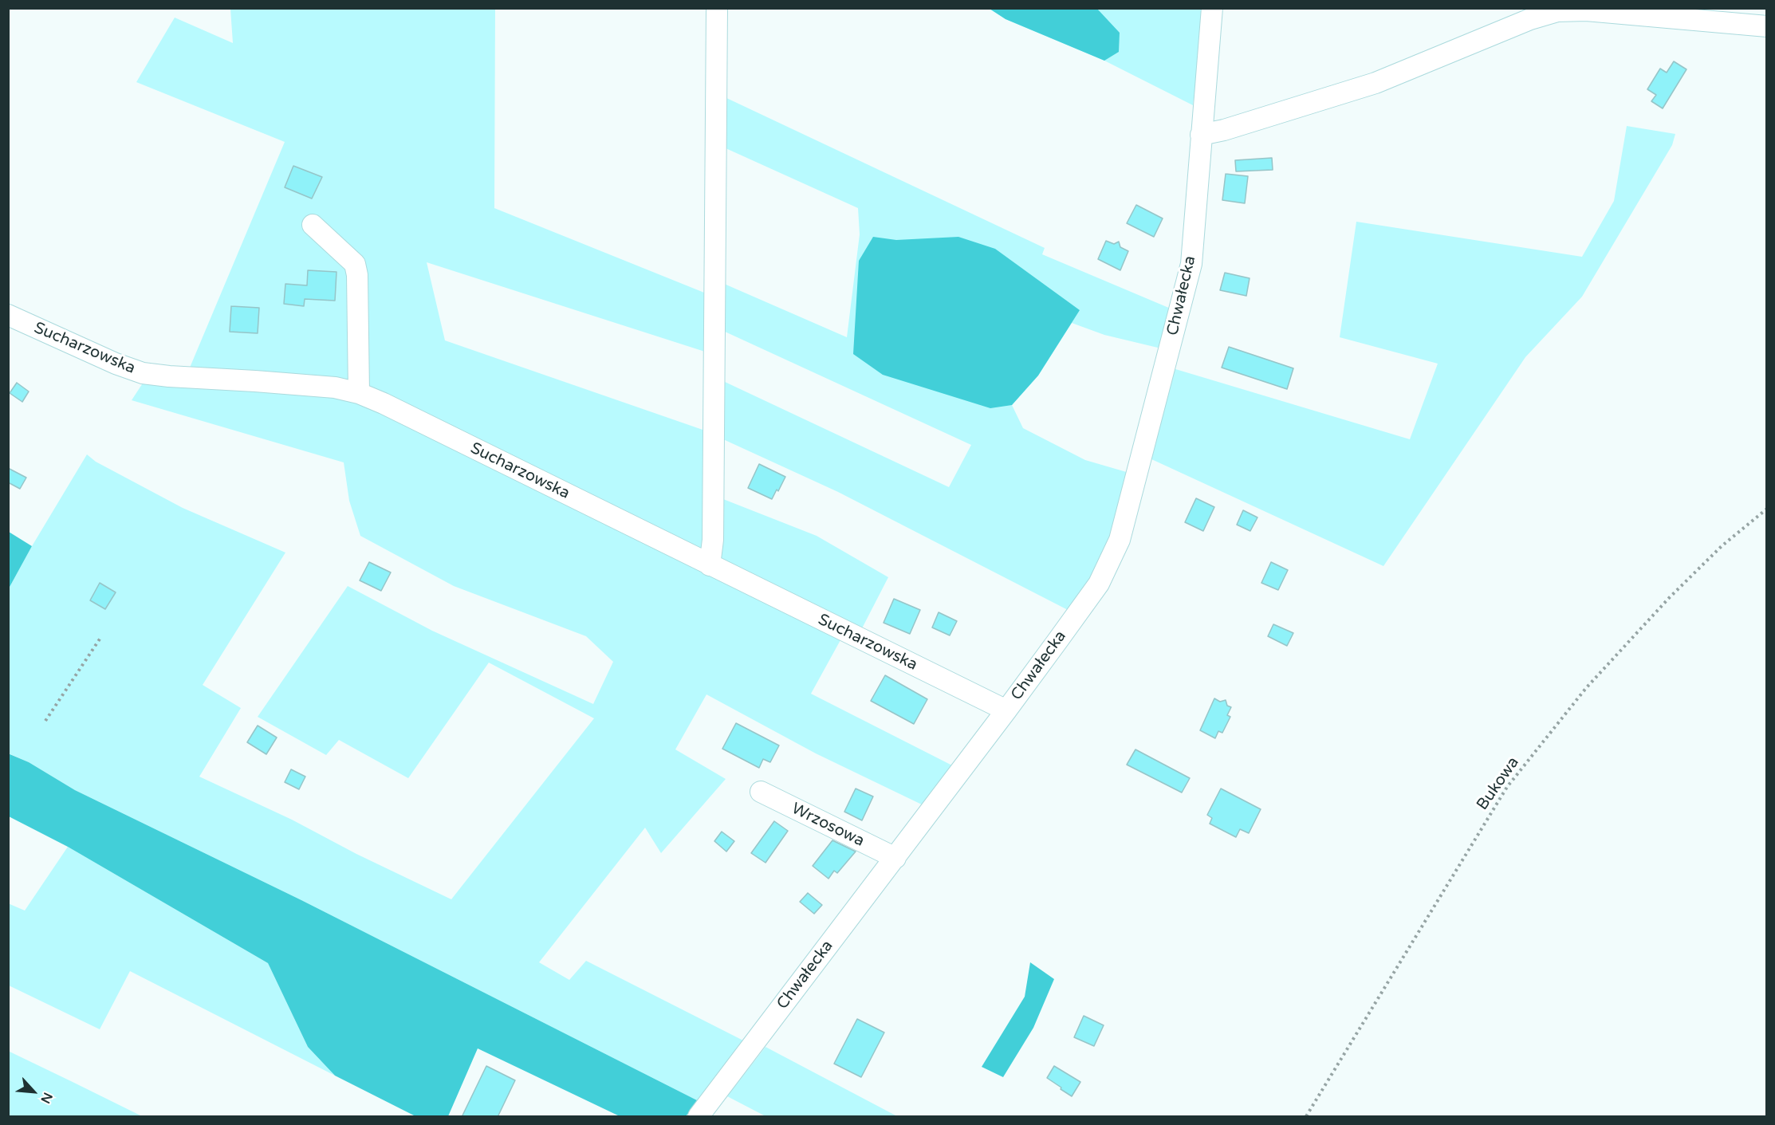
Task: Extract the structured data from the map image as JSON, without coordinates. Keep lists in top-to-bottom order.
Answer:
{
  "streets": {
    "street": ["Chwałecka", "Sucharzowska", "Wrzosowa"],
    "path": ["Bukowa"]
  },
  "crossings": [
    ["Chwałecka", "Sucharzowska"],
    ["Chwałecka", "Wrzosowa"]
  ],
  "north": "bottom right"
}
